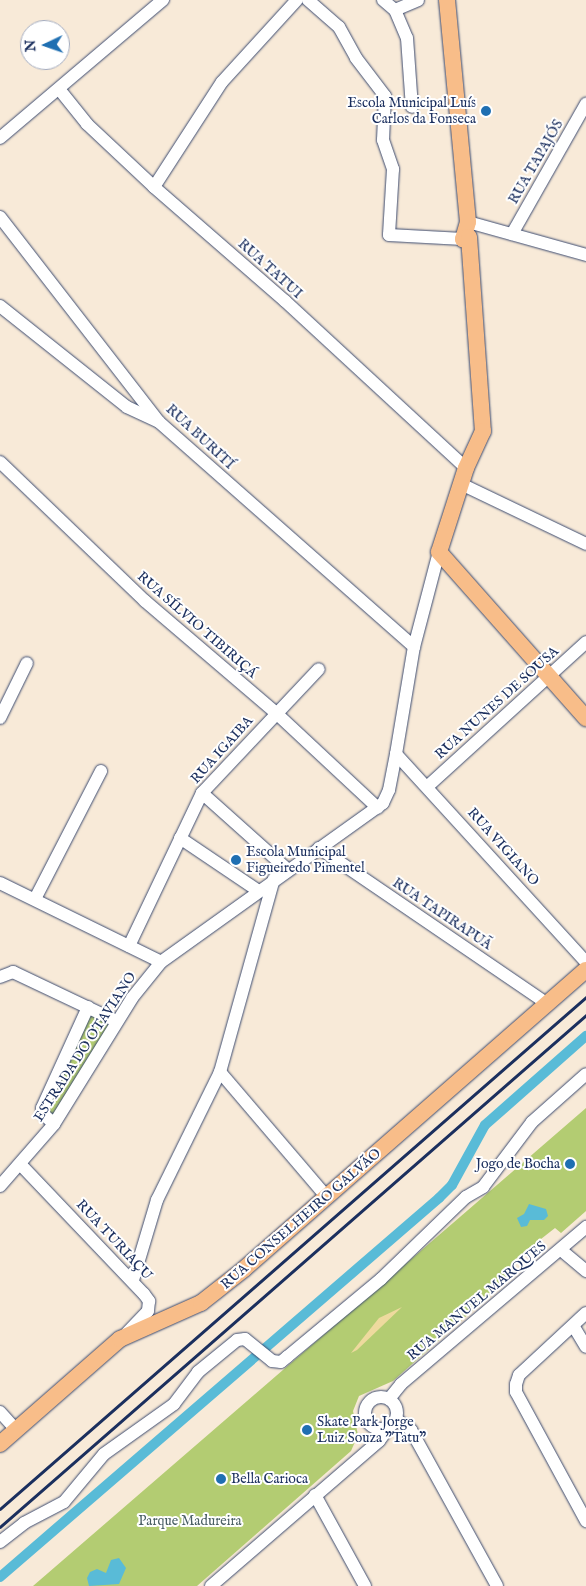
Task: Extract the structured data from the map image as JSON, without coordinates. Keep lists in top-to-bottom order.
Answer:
{
  "streets": {
    "main road": ["RUA CONSELHEIRO GALVÃO"],
    "street": [
      "RUA TAPAJÓS",
      "RUA TATUI",
      "RUA BURITÍ",
      "RUA SÍLVIO TIBIRIÇÁ",
      "RUA NUNES DE SOUSA",
      "RUA IGAIBA",
      "RUA VIGIANO",
      "RUA TAPIRAPUÃ",
      "ESTRADA DO OTAVIANO",
      "RUA TURIAÇU",
      "RUA MANUEL MARQUES"
    ]
  },
  "crossings": [
    ["RUA SÍLVIO TIBIRIÇÁ", "RUA IGAIBA"],
    ["RUA SÍLVIO TIBIRIÇÁ", "ESTRADA DO OTAVIANO"],
    ["RUA NUNES DE SOUSA", "RUA VIGIANO"],
    ["RUA TAPIRAPUÃ", "ESTRADA DO OTAVIANO"],
    ["RUA TAPIRAPUÃ", "RUA CONSELHEIRO GALVÃO"],
    ["ESTRADA DO OTAVIANO", "RUA TURIAÇU"],
    ["RUA CONSELHEIRO GALVÃO", "RUA TURIAÇU"]
  ],
  "parks": ["Parque Madureira"],
  "places": [
    "Escola Municipal Luís Carlos da Fonseca",
    "Escola Municipal Figueiredo Pimentel",
    "Jogo de Bocha",
    "Skate Park Jorge Luiz Souza \"Tatu\"",
    "Bella Carioca"
  ],
  "north": "left"
}
